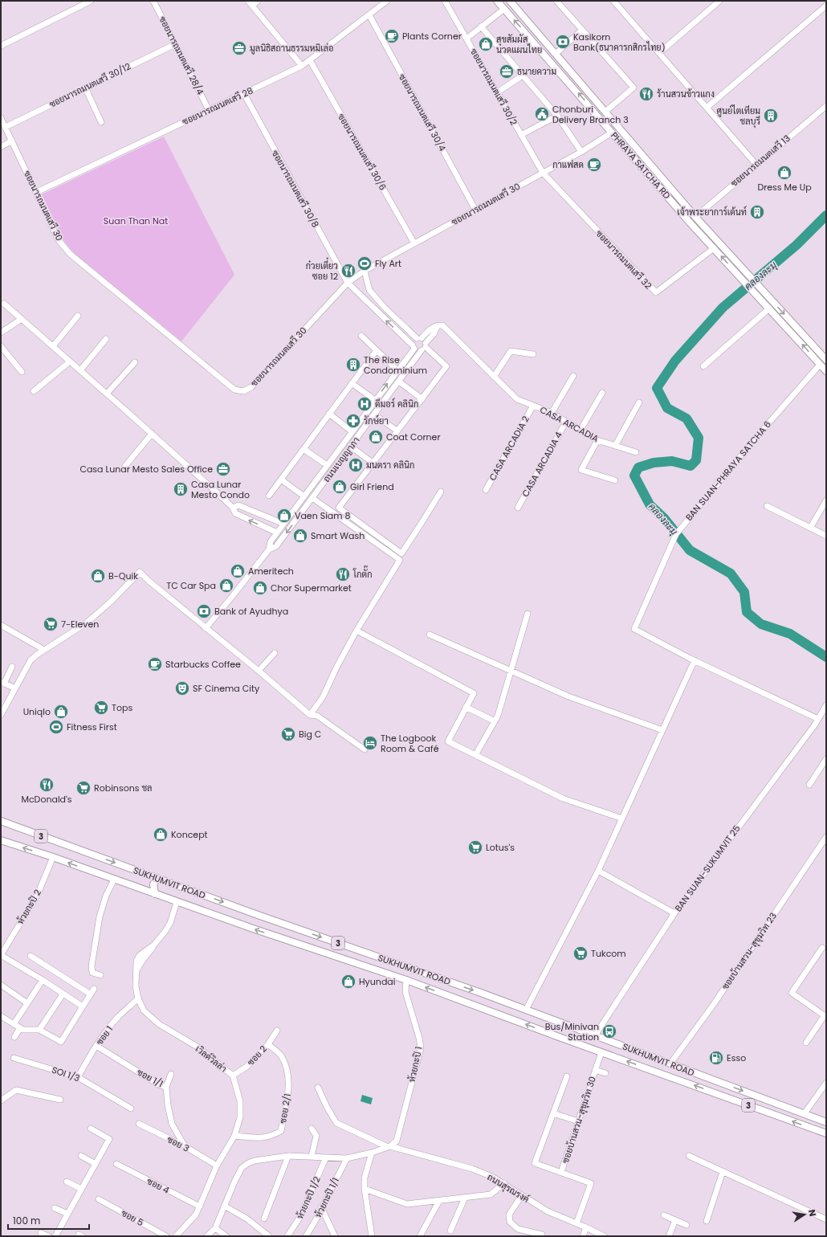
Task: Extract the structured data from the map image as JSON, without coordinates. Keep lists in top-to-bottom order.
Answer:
{
  "streets": {
    "main road": ["PHRAYA SATCHA RD", "3", "SUKHUMVIT ROAD"],
    "street": [
      "ซอยนารถมนตเสวี 28/4",
      "ซอยนารถมนตเสวี 30/12",
      "ซอยนารถมนตเสวี 30/2",
      "ซอยนารถมนตเสวี 28",
      "ซอยนารถมนตเสวี 30/4",
      "ซอยนารถมนตเสวี 30/6",
      "ซอยนารถมนตเสวี 13",
      "ซอยนารถมนตเสวี 30/8",
      "ซอยนารถมนตเสวี 30",
      "ซอยนารถมนตเสวี 32",
      "CASA ARCADIA",
      "CASA ARCADIA 2",
      "ถนนเบญญาภา",
      "CASA ARCADIA 4",
      "BAN SUAN-PHRAYA SATCHA 6",
      "BAN SUAN-SUKUMVIT 25",
      "ห้วยกะปิ 2",
      "ซอยบ้านสวน-สุขุมวิท 23",
      "ซอย 1",
      "ซอย 2",
      "เวิลด์วิลล่า",
      "ห้วยกะปิ 1",
      "SOI 1/3",
      "ซอย 1/1",
      "ซอย 2/1",
      "ซอยบ้านสวน-สุขุมวิท 30",
      "ซอย 3",
      "ซอย 4",
      "ถนนสุรณรงค์",
      "ห้วยกะปิ 1/2",
      "ห้วยกะปิ 1/1",
      "ซอย 5"
    ]
  },
  "crossings": [
    ["ซอยนารถมนตเสวี 28/4", "ซอยนารถมนตเสวี 30/12"],
    ["ซอยนารถมนตเสวี 28/4", "ซอยนารถมนตเสวี 28"],
    ["ซอยนารถมนตเสวี 30/12", "ซอยนารถมนตเสวี 30"],
    ["ซอยนารถมนตเสวี 30/2", "ซอยนารถมนตเสวี 30"],
    ["ซอยนารถมนตเสวี 30/2", "ซอยนารถมนตเสวี 32"],
    ["ซอยนารถมนตเสวี 28", "ซอยนารถมนตเสวี 30/4"],
    ["ซอยนารถมนตเสวี 28", "ซอยนารถมนตเสวี 30/6"],
    ["ซอยนารถมนตเสวี 28", "ซอยนารถมนตเสวี 30/8"],
    ["ซอยนารถมนตเสวี 28", "ซอยนารถมนตเสวี 30"],
    ["ซอยนารถมนตเสวี 30/4", "ซอยนารถมนตเสวี 30"],
    ["ซอยนารถมนตเสวี 30/6", "ซอยนารถมนตเสวี 30"],
    ["ซอยนารถมนตเสวี 13", "PHRAYA SATCHA RD"],
    ["PHRAYA SATCHA RD", "ซอยนารถมนตเสวี 30"],
    ["PHRAYA SATCHA RD", "ซอยนารถมนตเสวี 32"],
    ["PHRAYA SATCHA RD", "BAN SUAN-PHRAYA SATCHA 6"],
    ["ซอยนารถมนตเสวี 30/8", "ซอยนารถมนตเสวี 30"],
    ["ซอยนารถมนตเสวี 30/8", "ถนนเบญญาภา"],
    ["ซอยนารถมนตเสวี 30", "ซอยนารถมนตเสวี 32"],
    ["CASA ARCADIA", "CASA ARCADIA 2"],
    ["CASA ARCADIA", "ถนนเบญญาภา"],
    ["CASA ARCADIA", "CASA ARCADIA 4"],
    ["BAN SUAN-PHRAYA SATCHA 6", "BAN SUAN-SUKUMVIT 25"],
    ["BAN SUAN-SUKUMVIT 25", "SUKHUMVIT ROAD"],
    ["SUKHUMVIT ROAD", "ห้วยกะปิ 2"],
    ["SUKHUMVIT ROAD", "ซอยบ้านสวน-สุขุมวิท 23"],
    ["SUKHUMVIT ROAD", "เวิลด์วิลล่า"],
    ["SUKHUMVIT ROAD", "ห้วยกะปิ 1"],
    ["SUKHUMVIT ROAD", "ซอยบ้านสวน-สุขุมวิท 30"],
    ["ซอย 1", "เวิลด์วิลล่า"],
    ["ซอย 1", "SOI 1/3"],
    ["ซอย 1", "ซอย 1/1"],
    ["ซอย 2", "เวิลด์วิลล่า"],
    ["ซอย 2", "ซอย 2/1"],
    ["เวิลด์วิลล่า", "ซอย 2/1"],
    ["เวิลด์วิลล่า", "ซอย 3"],
    ["เวิลด์วิลล่า", "ซอย 4"],
    ["ห้วยกะปิ 1", "ถนนสุรณรงค์"],
    ["ซอย 1/1", "ซอย 3"],
    ["ซอยบ้านสวน-สุขุมวิท 30", "ถนนสุรณรงค์"]
  ],
  "water": ["คลองละมุ"],
  "parks": ["Suan Than Nat"],
  "places": {
    "cafe": ["Plants Corner", "กาแฟสด", "Starbucks Coffee"],
    "bank": ["Kasikorn Bank(ธนาคารกสิกรไทย)", "Bank of Ayudhya"],
    "shop": [
      "สุขสัมผัส นวดแผนไทย",
      "Dress Me Up",
      "Coat Corner",
      "Girl Friend",
      "Vaen Siam 8",
      "Smart Wash",
      "Ameritech",
      "B-Quik",
      "TC Car Spa",
      "Chor Supermarket",
      "Uniqlo",
      "Koncept",
      "Hyundai"
    ],
    "office": ["มูลนิธิสถานธรรมหมิเล่อ", "ธนายความ", "Casa Lunar Mesto Sales Office"],
    "restaurant": [
      "ร้านสวนข้าวแกง",
      "ก๋วยเตี๋ยว ซอย 12",
      "โกตั๊ก",
      "McDonald's"
    ],
    "public building": ["Chonburi Delivery Branch 3"],
    "building": [
      "ศูนย์ไตเทียม ชลบุรี",
      "เจ้าพระยาการ์เด้นท์",
      "The Rise Condominium",
      "Casa Lunar Mesto Condo"
    ],
    "sports": ["Fly Art", "Fitness First"],
    "hospital": ["ดีมอร์ คลินิก", "มนตรา คลินิก"],
    "pharmacy": ["รักษ์ยา"],
    "supermarket": [
      "7-Eleven",
      "Tops",
      "Big C",
      "Robinsons ชล",
      "Lotus's",
      "Tukcom"
    ],
    "theatre": ["SF Cinema City"],
    "hotel": ["The Logbook Room & Café"],
    "bus stop": ["Bus/Minivan Station"],
    "fuel station": ["Esso"]
  },
  "scale_bar": "100 m",
  "north": "right"
}
